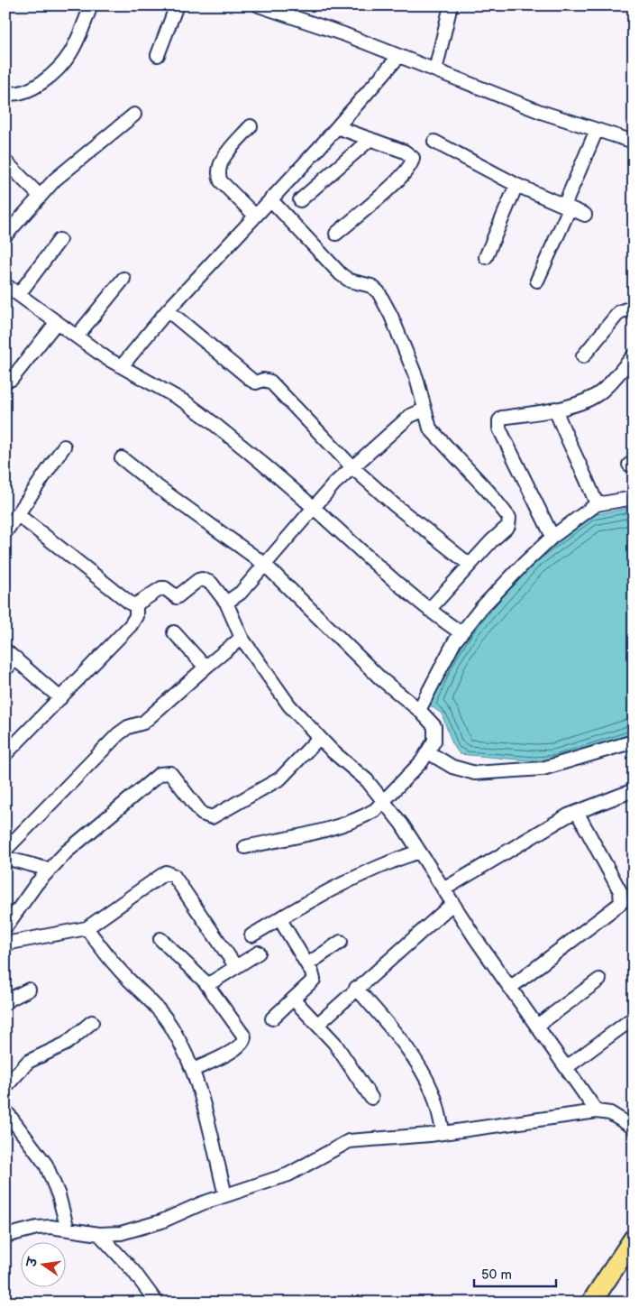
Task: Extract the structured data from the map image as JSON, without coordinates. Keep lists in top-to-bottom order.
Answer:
{
  "scale_bar": "50 m",
  "north": "left"
}
